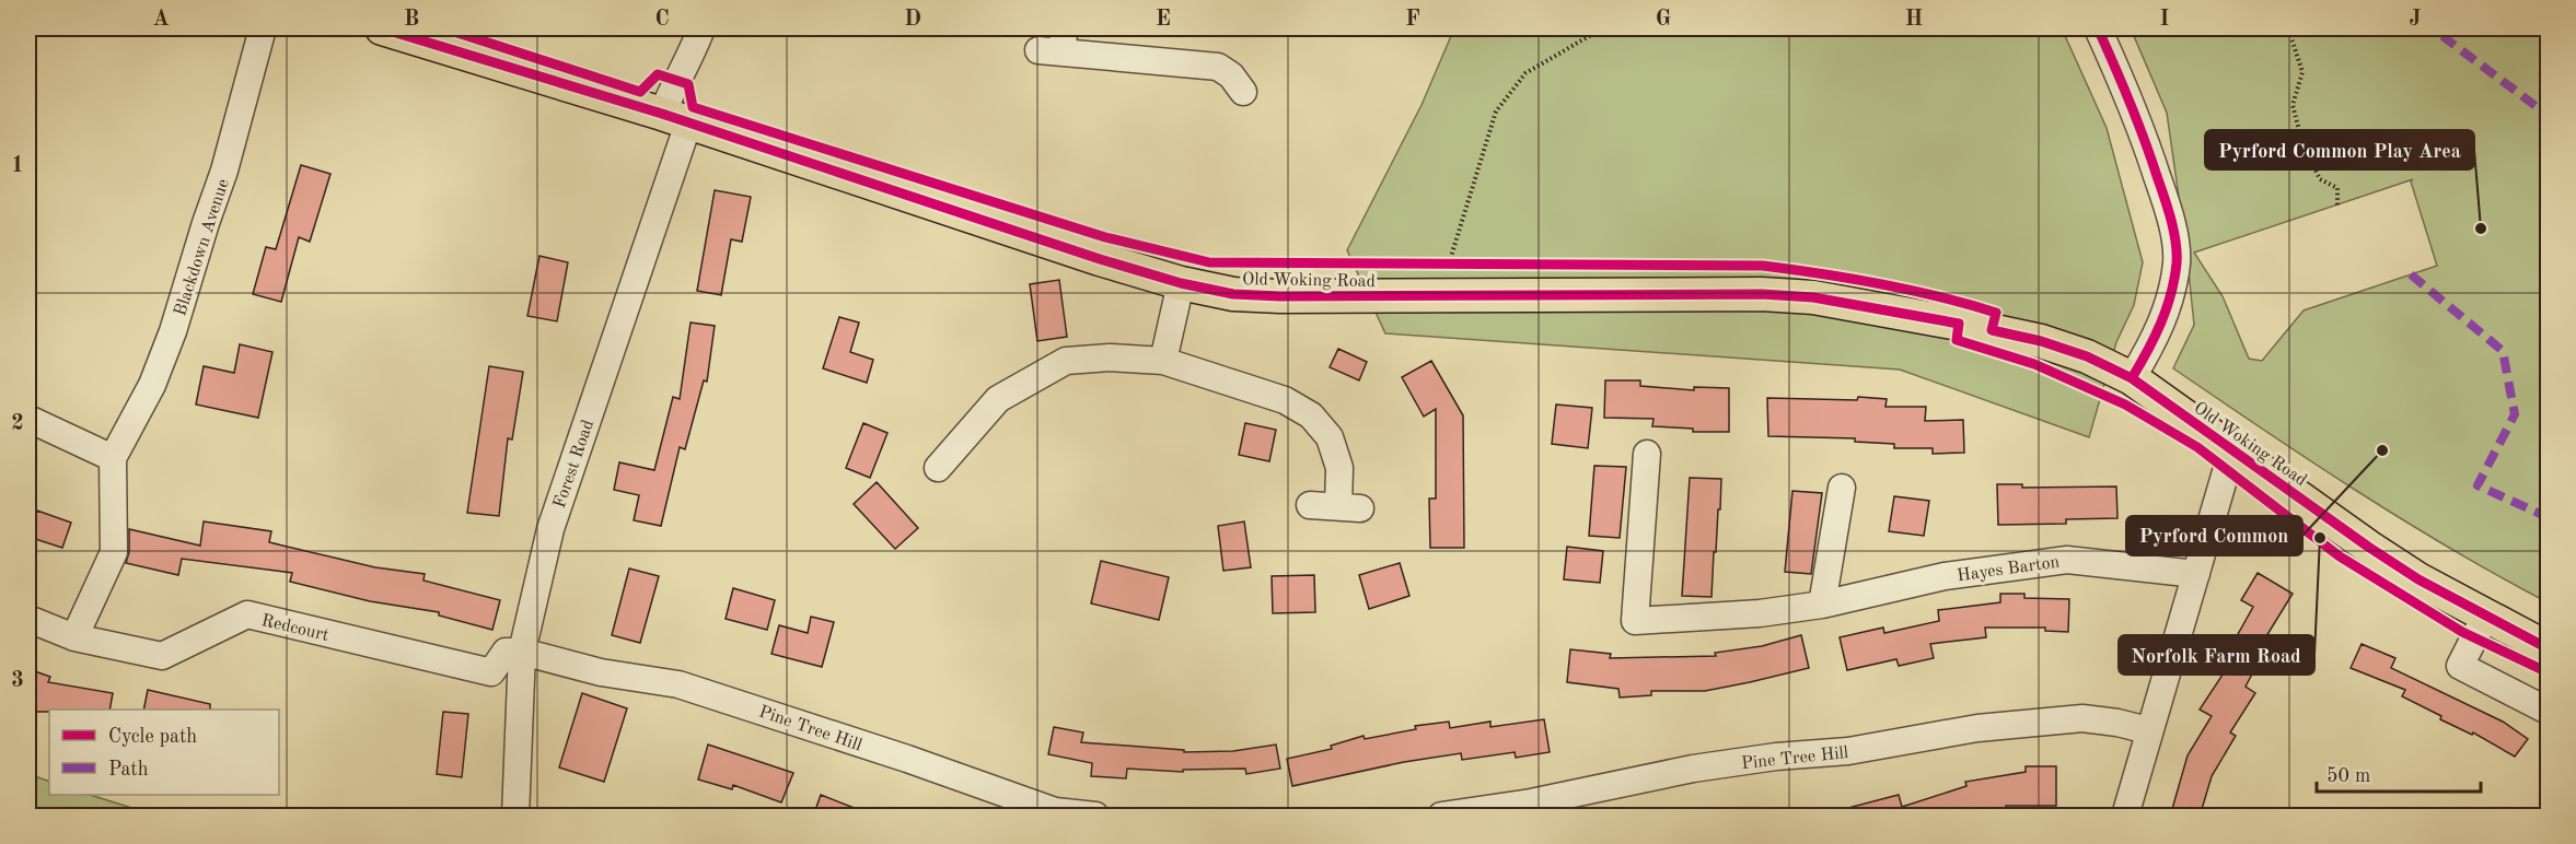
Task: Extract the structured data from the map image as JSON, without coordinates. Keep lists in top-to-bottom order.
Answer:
{
  "streets": {
    "main road": ["Old Woking Road"],
    "street": [
      "Blackdown Avenue",
      "Forest Road",
      "Hayes Barton",
      "Redcourt",
      "Pine Tree Hill"
    ]
  },
  "crossings": [
    ["Blackdown Avenue", "Redcourt"],
    ["Old Woking Road", "Forest Road"],
    ["Forest Road", "Redcourt"],
    ["Forest Road", "Pine Tree Hill"],
    ["Redcourt", "Pine Tree Hill"]
  ],
  "places": ["Pyrford Common Play Area", "Pyrford Common", "Norfolk Farm Road"],
  "legend": ["Cycle path", "Path"],
  "scale_bar": "50 m",
  "grid": {
    "columns": [
      "A",
      "B",
      "C",
      "D",
      "E",
      "F",
      "G",
      "H",
      "I",
      "J"
    ],
    "rows": ["1", "2", "3"]
  }
}
